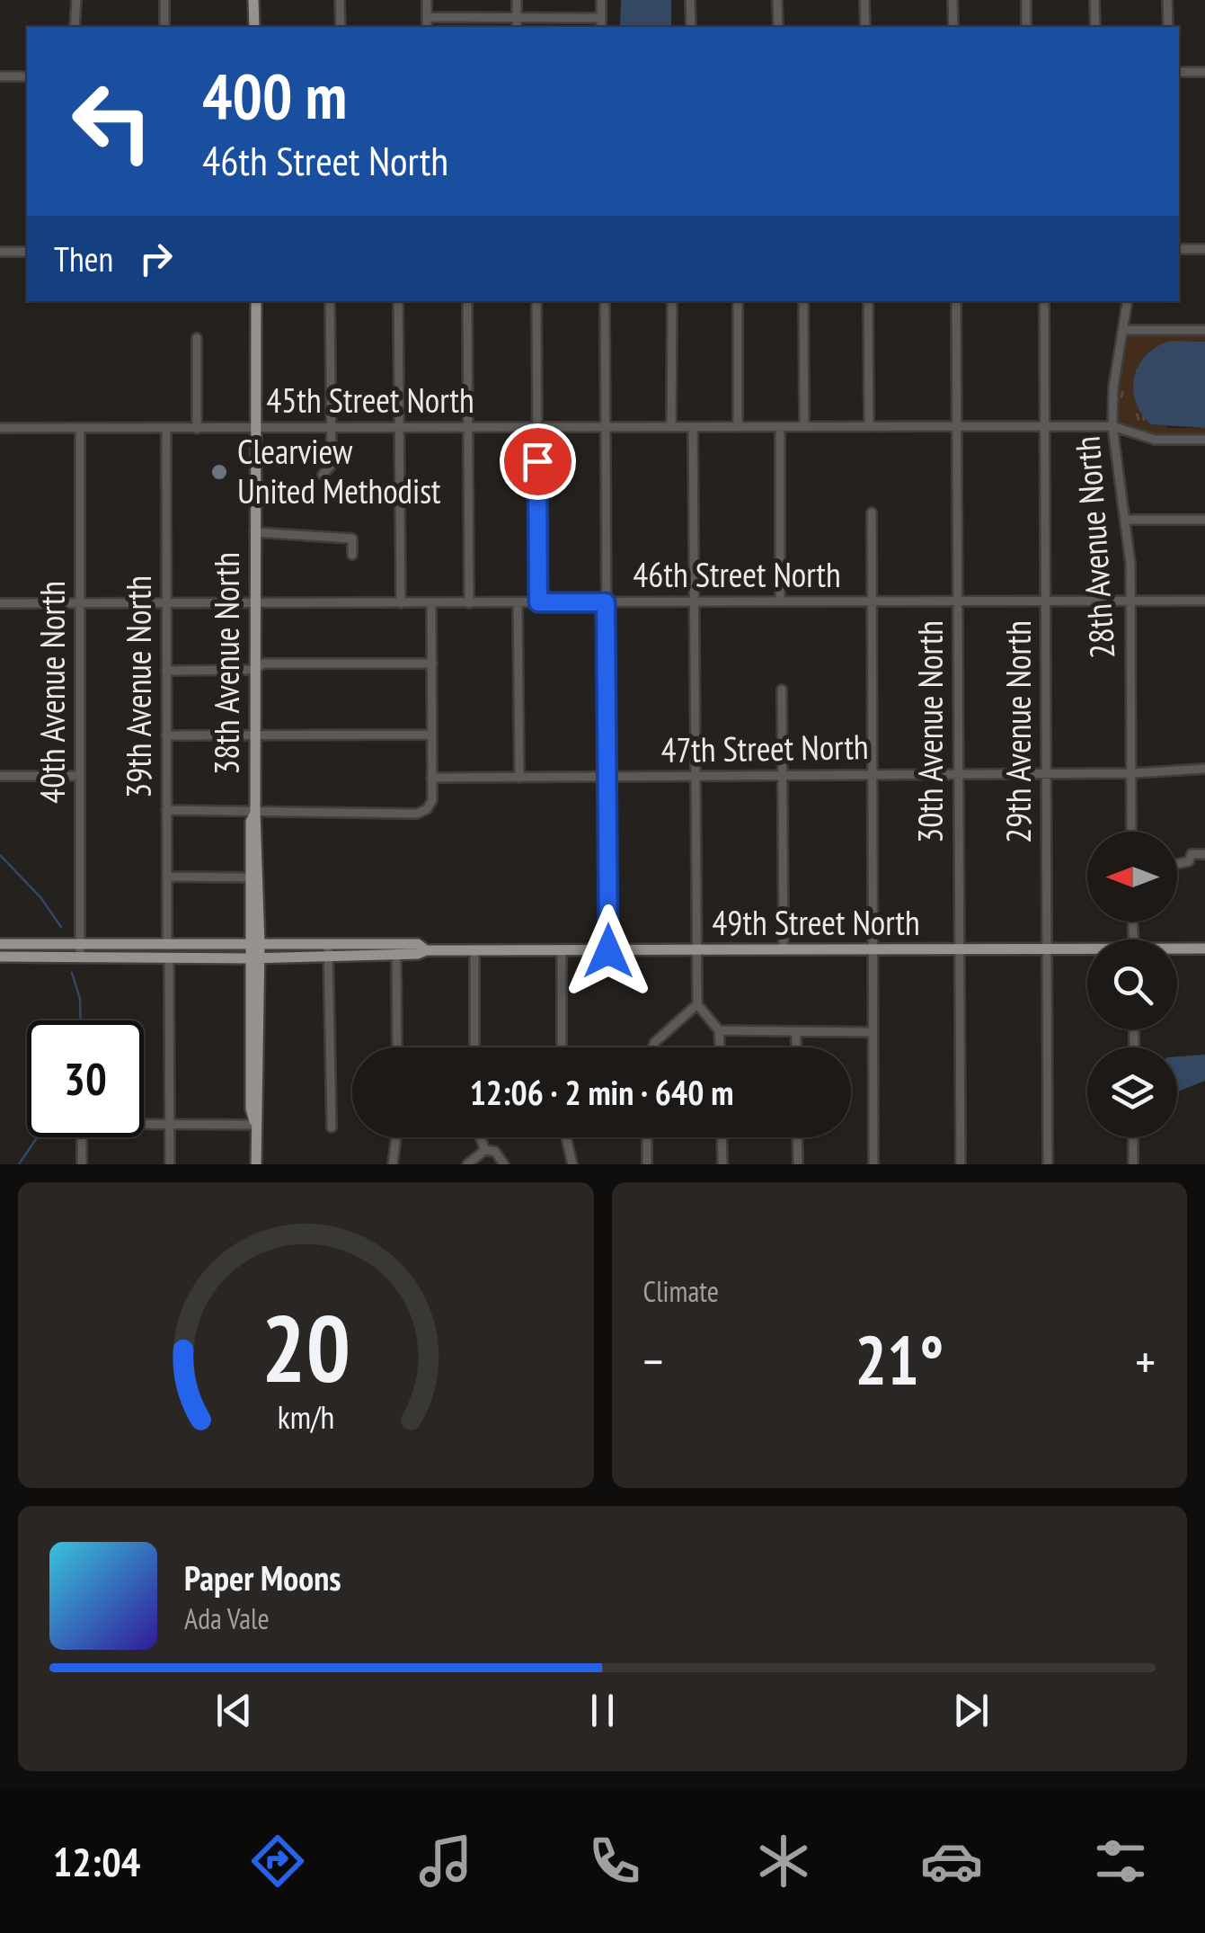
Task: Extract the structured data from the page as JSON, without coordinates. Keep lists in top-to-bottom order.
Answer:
{
  "streets": {
    "main road": ["38th Avenue North", "49th Street North"],
    "street": [
      "45th Street North",
      "28th Avenue North",
      "46th Street North",
      "39th Avenue North",
      "40th Avenue North",
      "30th Avenue North",
      "29th Avenue North",
      "47th Street North"
    ]
  },
  "crossings": [
    ["45th Street North", "28th Avenue North"],
    ["45th Street North", "38th Avenue North"],
    ["45th Street North", "39th Avenue North"],
    ["45th Street North", "40th Avenue North"],
    ["45th Street North", "30th Avenue North"],
    ["45th Street North", "29th Avenue North"],
    ["28th Avenue North", "46th Street North"],
    ["28th Avenue North", "47th Street North"],
    ["46th Street North", "38th Avenue North"],
    ["46th Street North", "39th Avenue North"],
    ["46th Street North", "40th Avenue North"],
    ["46th Street North", "30th Avenue North"],
    ["46th Street North", "29th Avenue North"],
    ["38th Avenue North", "49th Street North"],
    ["39th Avenue North", "49th Street North"],
    ["40th Avenue North", "49th Street North"],
    ["30th Avenue North", "47th Street North"],
    ["30th Avenue North", "49th Street North"],
    ["29th Avenue North", "47th Street North"],
    ["29th Avenue North", "49th Street North"]
  ],
  "places": ["Clearview United Methodist"],
  "north": "left",
  "page": {
    "turn": ["400 m", "46th Street North"],
    "then": "Then",
    "limit": "30",
    "trip": "12:06 · 2 min · 640 m",
    "tile": "Climate",
    "heat": ["−", "21°", "+"],
    "song": ["Paper Moons", "Ada Vale"],
    "tabs": "12:04",
    "gauge": ["20", "km/h"]
  }
}
